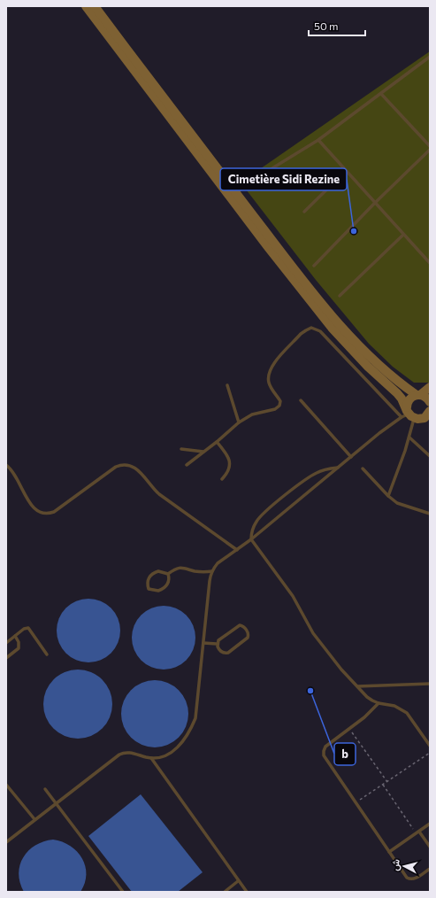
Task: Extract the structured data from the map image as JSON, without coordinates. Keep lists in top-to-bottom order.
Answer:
{
  "places": ["Cimetière Sidi Rezine", "b"],
  "scale_bar": "50 m",
  "north": "left"
}
